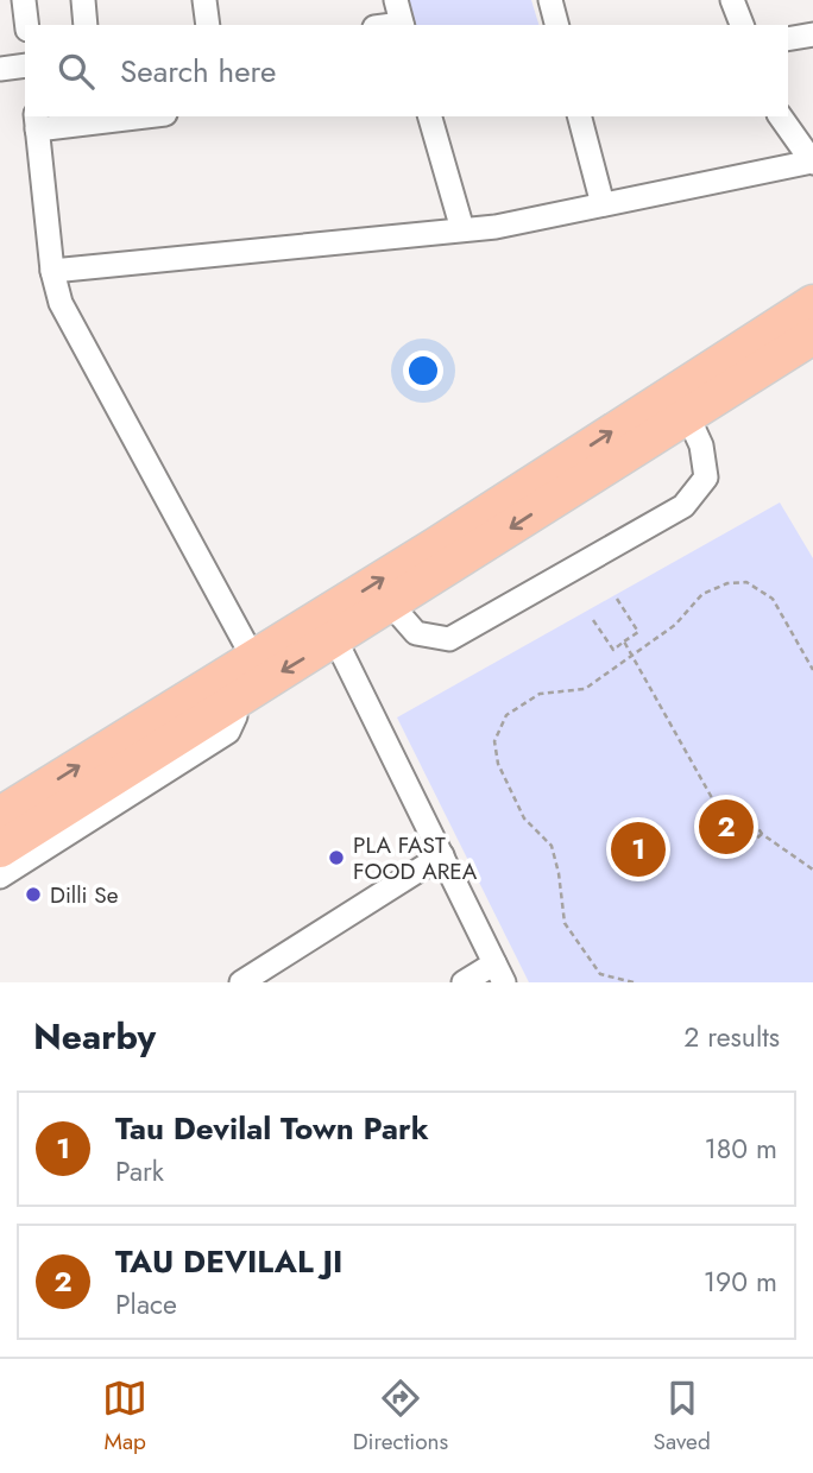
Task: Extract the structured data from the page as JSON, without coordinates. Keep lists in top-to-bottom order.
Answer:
{
  "places": ["PLA FAST FOOD AREA", "Dilli Se"],
  "page": {
    "search": "Search here",
    "pins": ["2", "1"],
    "heading": ["Nearby", "2 results"],
    "list": [
      {
        "mark": "1",
        "name": "Tau Devilal Town Park",
        "note": "Park",
        "value": "180 m"
      },
      {
        "mark": "2",
        "name": "TAU DEVILAL JI",
        "note": "Place",
        "value": "190 m"
      }
    ],
    "nav": ["Map", "Directions", "Saved"]
  }
}
